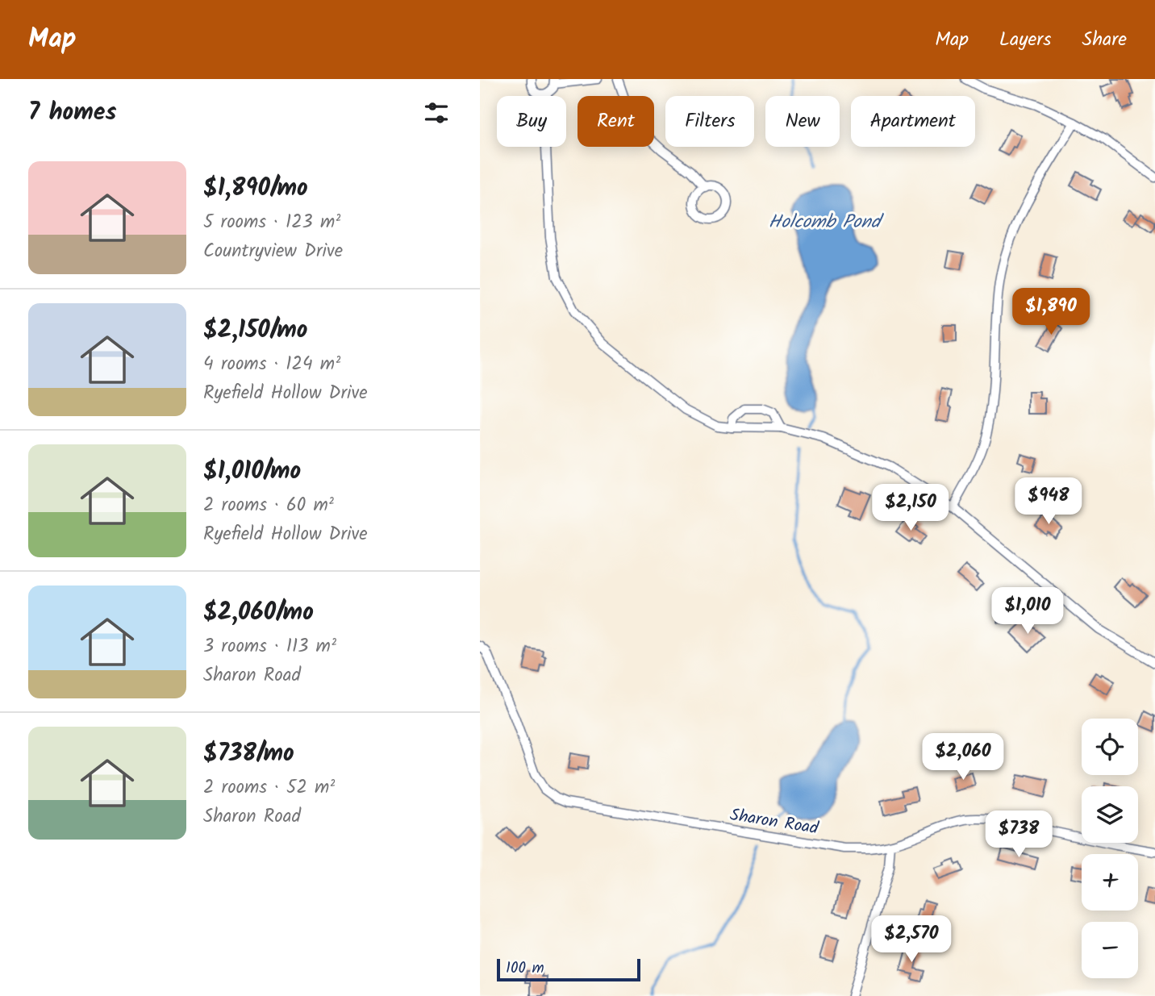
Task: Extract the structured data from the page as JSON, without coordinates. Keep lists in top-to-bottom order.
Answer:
{
  "streets": {
    "street": ["Sharon Road"]
  },
  "water": ["Holcomb Pond"],
  "scale_bar": "100 m",
  "page": {
    "header": "Map",
    "nav": ["Map", "Layers", "Share"],
    "heading": "7 homes",
    "chip": [
      "Buy",
      "Rent",
      "Filters",
      "New",
      "Apartment"
    ],
    "list": [
      {
        "name": "$1,890/mo",
        "note": "5 rooms · 123 m² · Countryview Drive"
      },
      {
        "name": "$2,150/mo",
        "note": "4 rooms · 124 m² · Ryefield Hollow Drive"
      },
      {
        "name": "$1,010/mo",
        "note": "2 rooms · 60 m² · Ryefield Hollow Drive"
      },
      {
        "name": "$2,060/mo",
        "note": "3 rooms · 113 m² · Sharon Road"
      },
      {
        "name": "$738/mo",
        "note": "2 rooms · 52 m² · Sharon Road"
      }
    ],
    "price": [
      "$1,890",
      "$948",
      "$2,150",
      "$1,010",
      "$2,060",
      "$738",
      "$2,570"
    ],
    "map_buttons": ["+", "−"],
    "scale": "100 m"
  }
}
